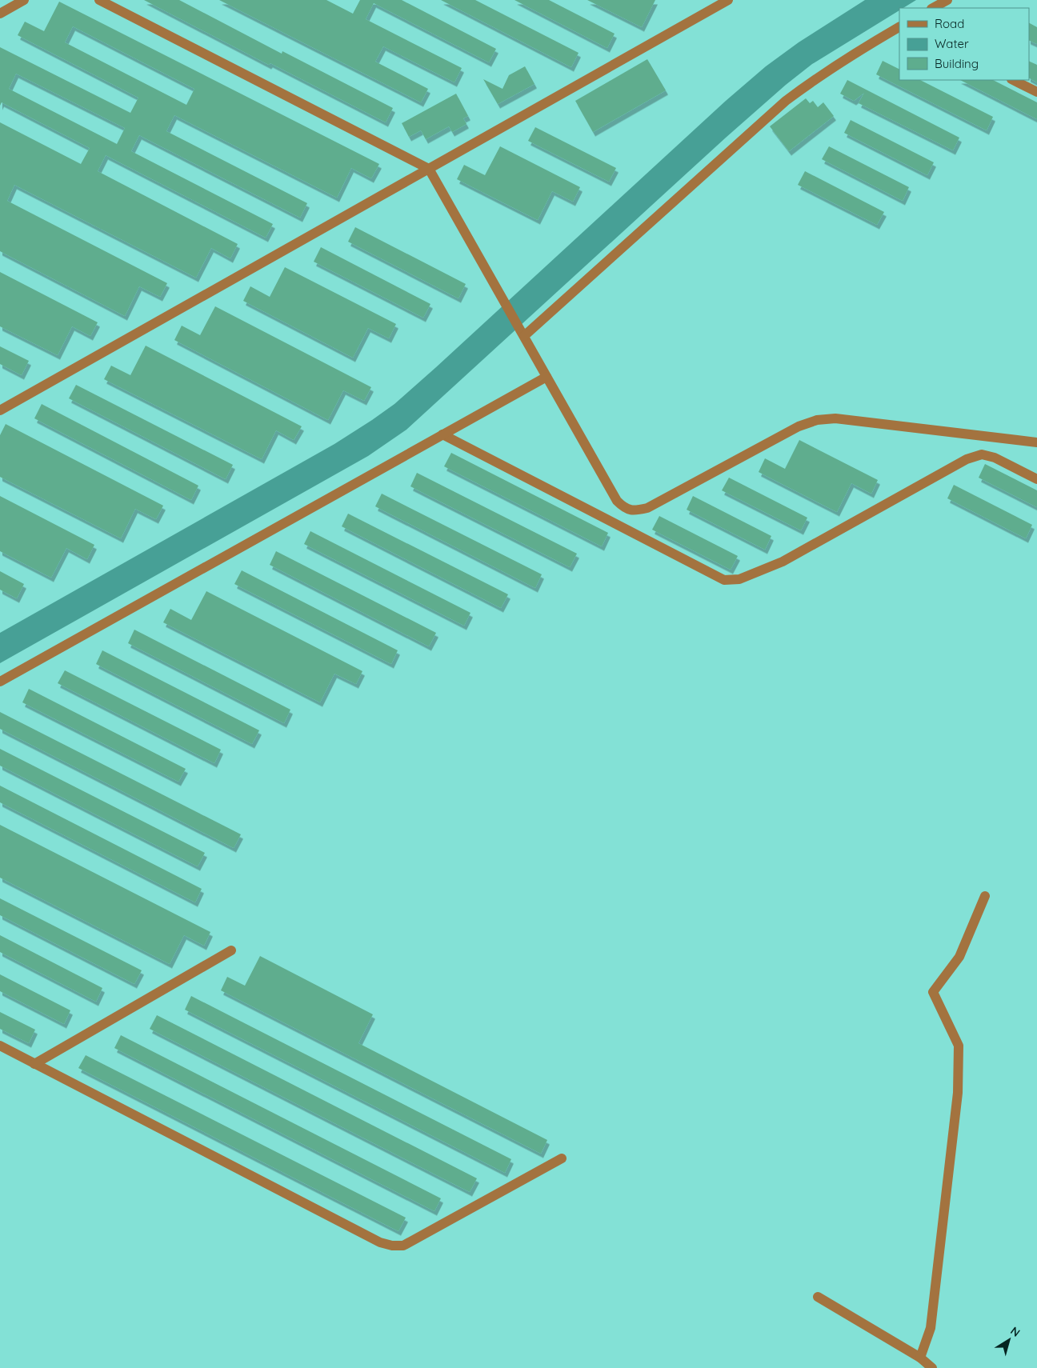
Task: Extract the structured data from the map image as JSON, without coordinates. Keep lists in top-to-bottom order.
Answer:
{
  "legend": ["Road", "Water", "Building"],
  "north": "top right"
}
